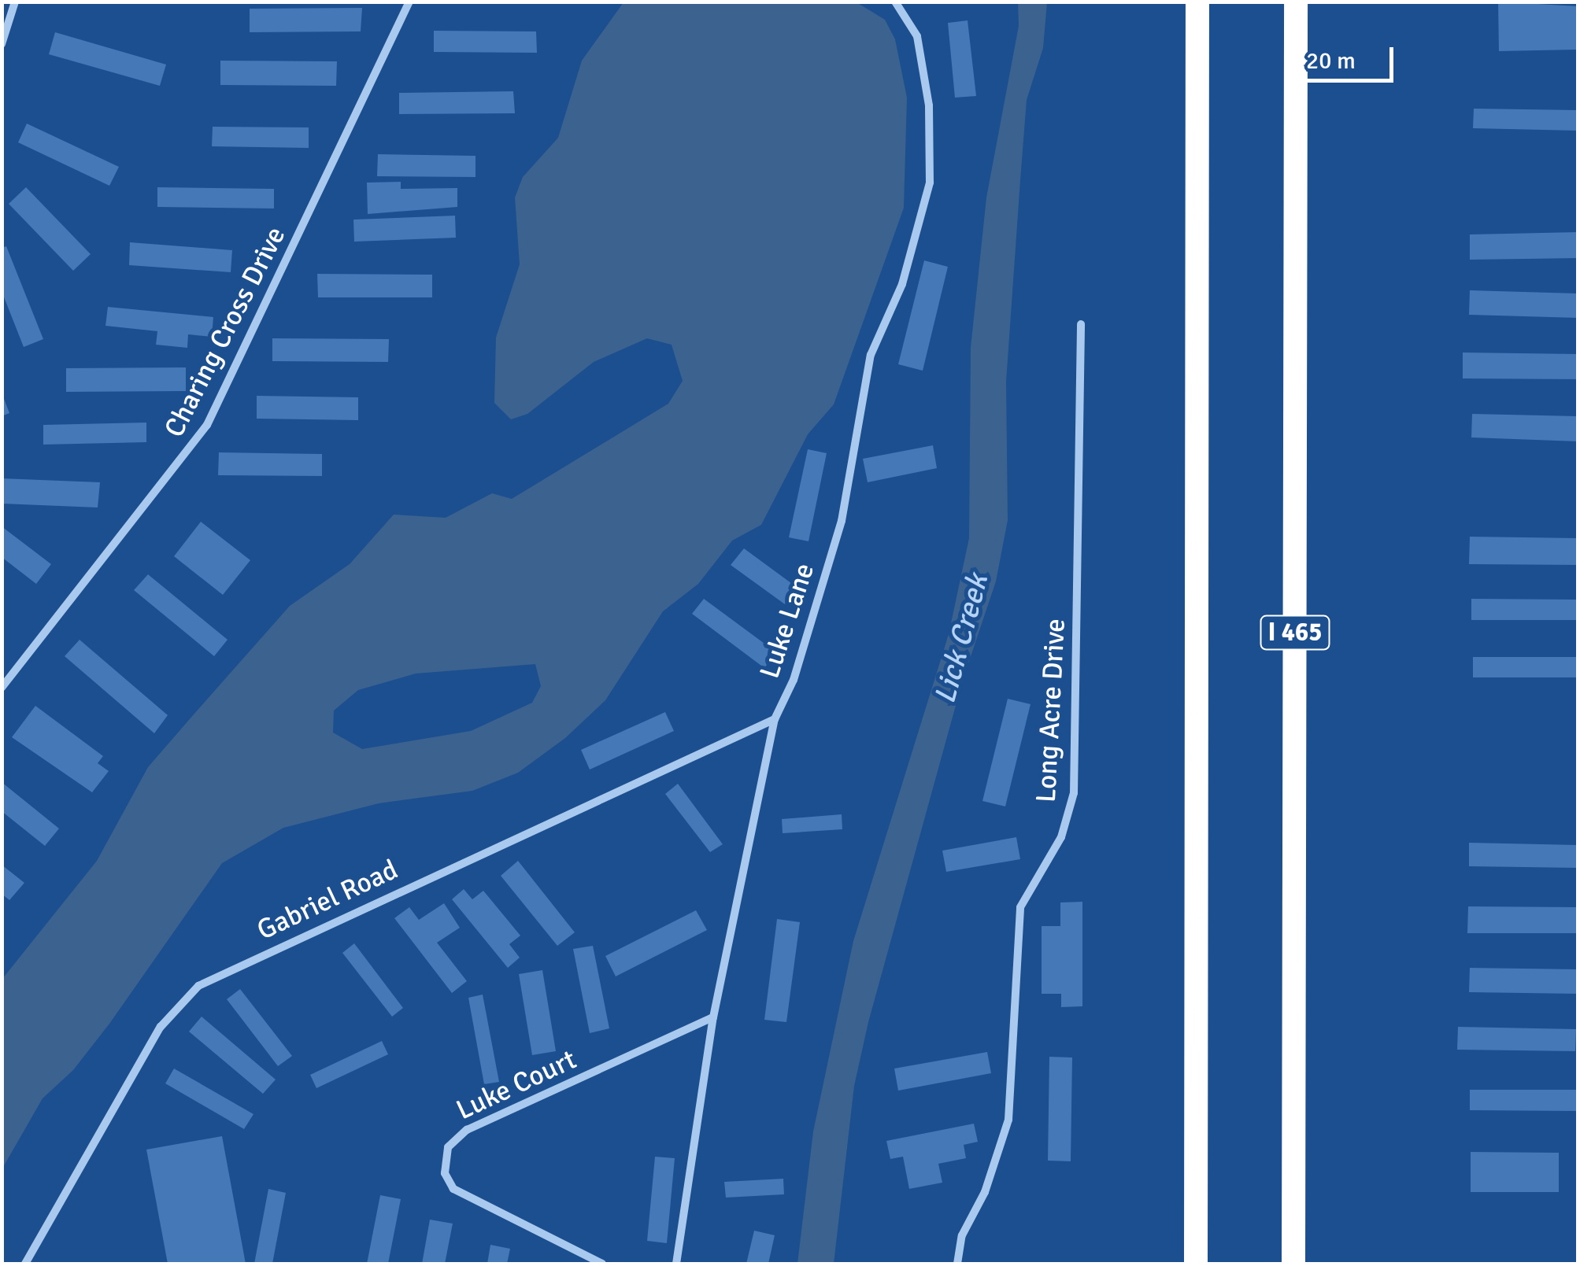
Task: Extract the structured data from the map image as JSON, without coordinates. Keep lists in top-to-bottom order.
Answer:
{
  "streets": {
    "highway": ["I 465"],
    "street": [
      "Charing Cross Drive",
      "Luke Lane",
      "Long Acre Drive",
      "Gabriel Road",
      "Luke Court"
    ]
  },
  "crossings": [
    ["Luke Lane", "Gabriel Road"],
    ["Luke Lane", "Luke Court"]
  ],
  "water": ["Lick Creek"],
  "scale_bar": "20 m"
}
